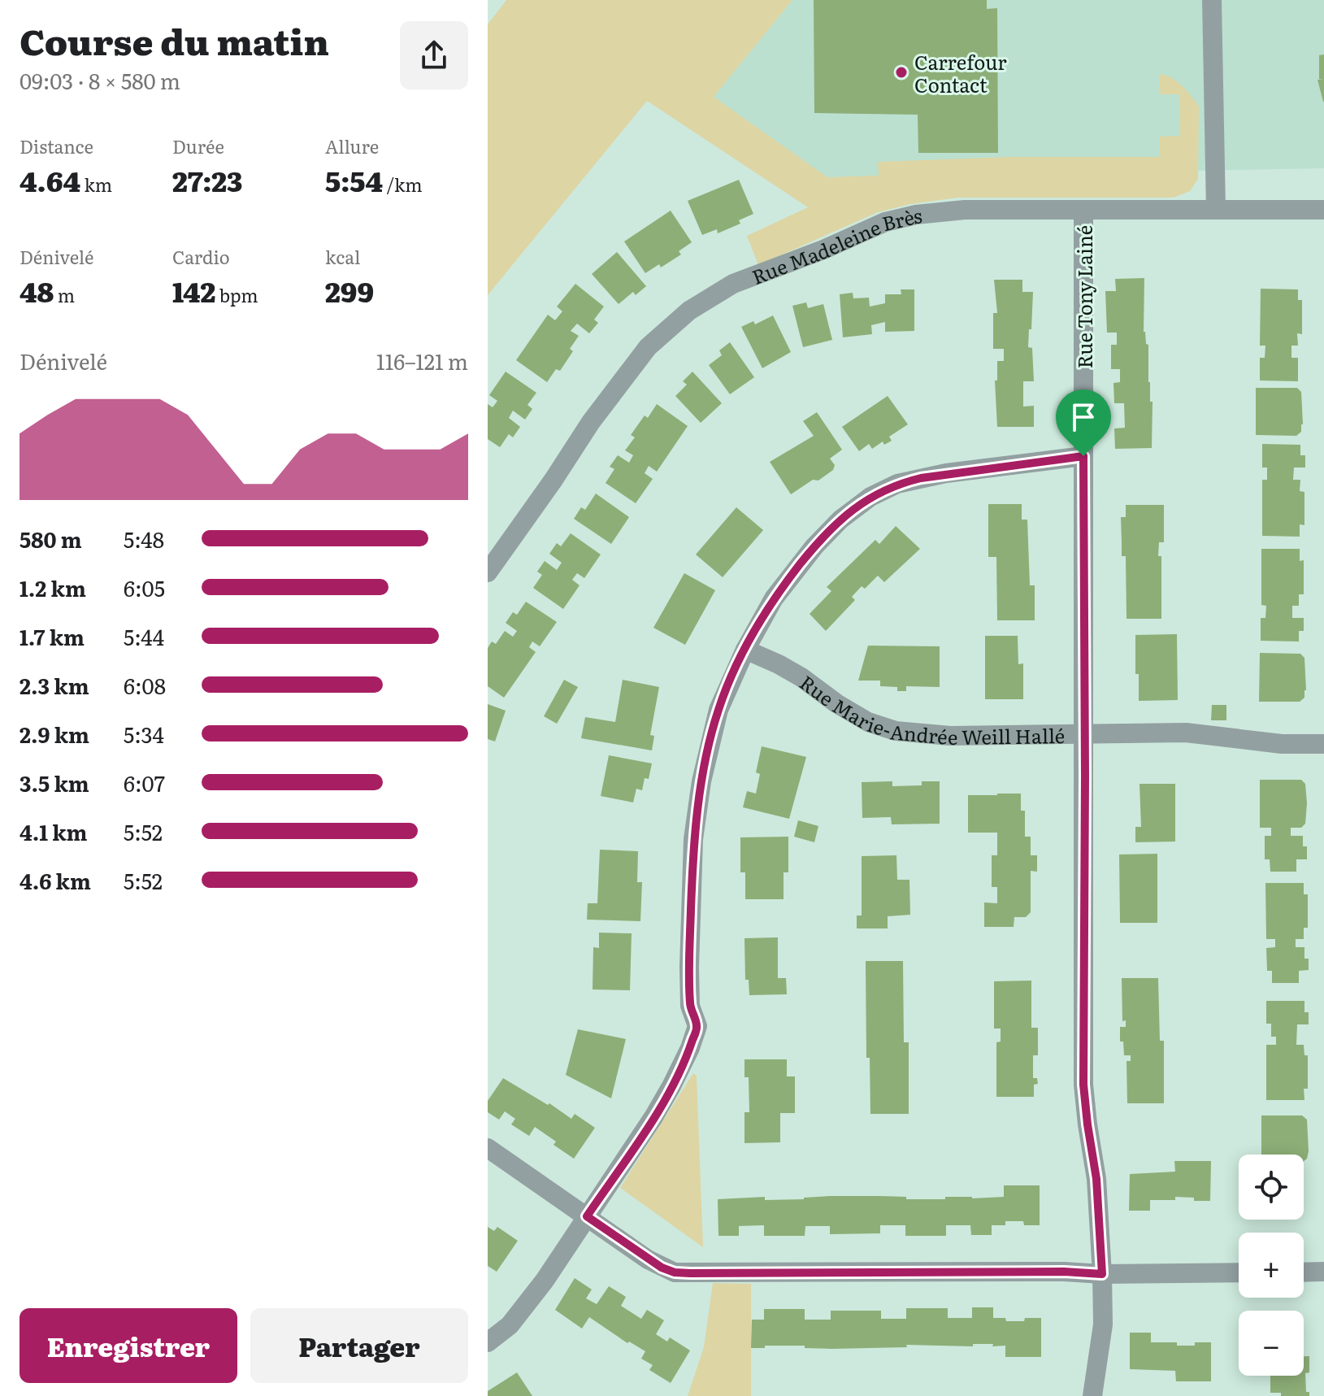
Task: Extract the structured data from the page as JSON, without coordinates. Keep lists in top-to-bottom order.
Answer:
{
  "streets": {
    "street": ["Rue Madeleine Brès", "Rue Tony Lainé", "Rue Marie-Andrée Weill Hallé"]
  },
  "crossings": [
    ["Rue Madeleine Brès", "Rue Tony Lainé"],
    ["Rue Tony Lainé", "Rue Marie-Andrée Weill Hallé"]
  ],
  "places": ["Carrefour Contact"],
  "page": {
    "heading": ["Course du matin", "09:03 · 8 × 580 m"],
    "stats": [
      ["Distance", "4.64 km"],
      ["Durée", "27:23"],
      ["Allure", "5:54 /km"],
      ["Dénivelé", "48 m"],
      ["Cardio", "142 bpm"],
      ["kcal", "299"]
    ],
    "chart": ["Dénivelé", "116–121 m"],
    "list": [
      {
        "name": "580 m",
        "note": "5:48"
      },
      {
        "name": "1.2 km",
        "note": "6:05"
      },
      {
        "name": "1.7 km",
        "note": "5:44"
      },
      {
        "name": "2.3 km",
        "note": "6:08"
      },
      {
        "name": "2.9 km",
        "note": "5:34"
      },
      {
        "name": "3.5 km",
        "note": "6:07"
      },
      {
        "name": "4.1 km",
        "note": "5:52"
      },
      {
        "name": "4.6 km",
        "note": "5:52"
      }
    ],
    "map_buttons": ["+", "−"],
    "buttons": ["Enregistrer", "Partager"]
  }
}
